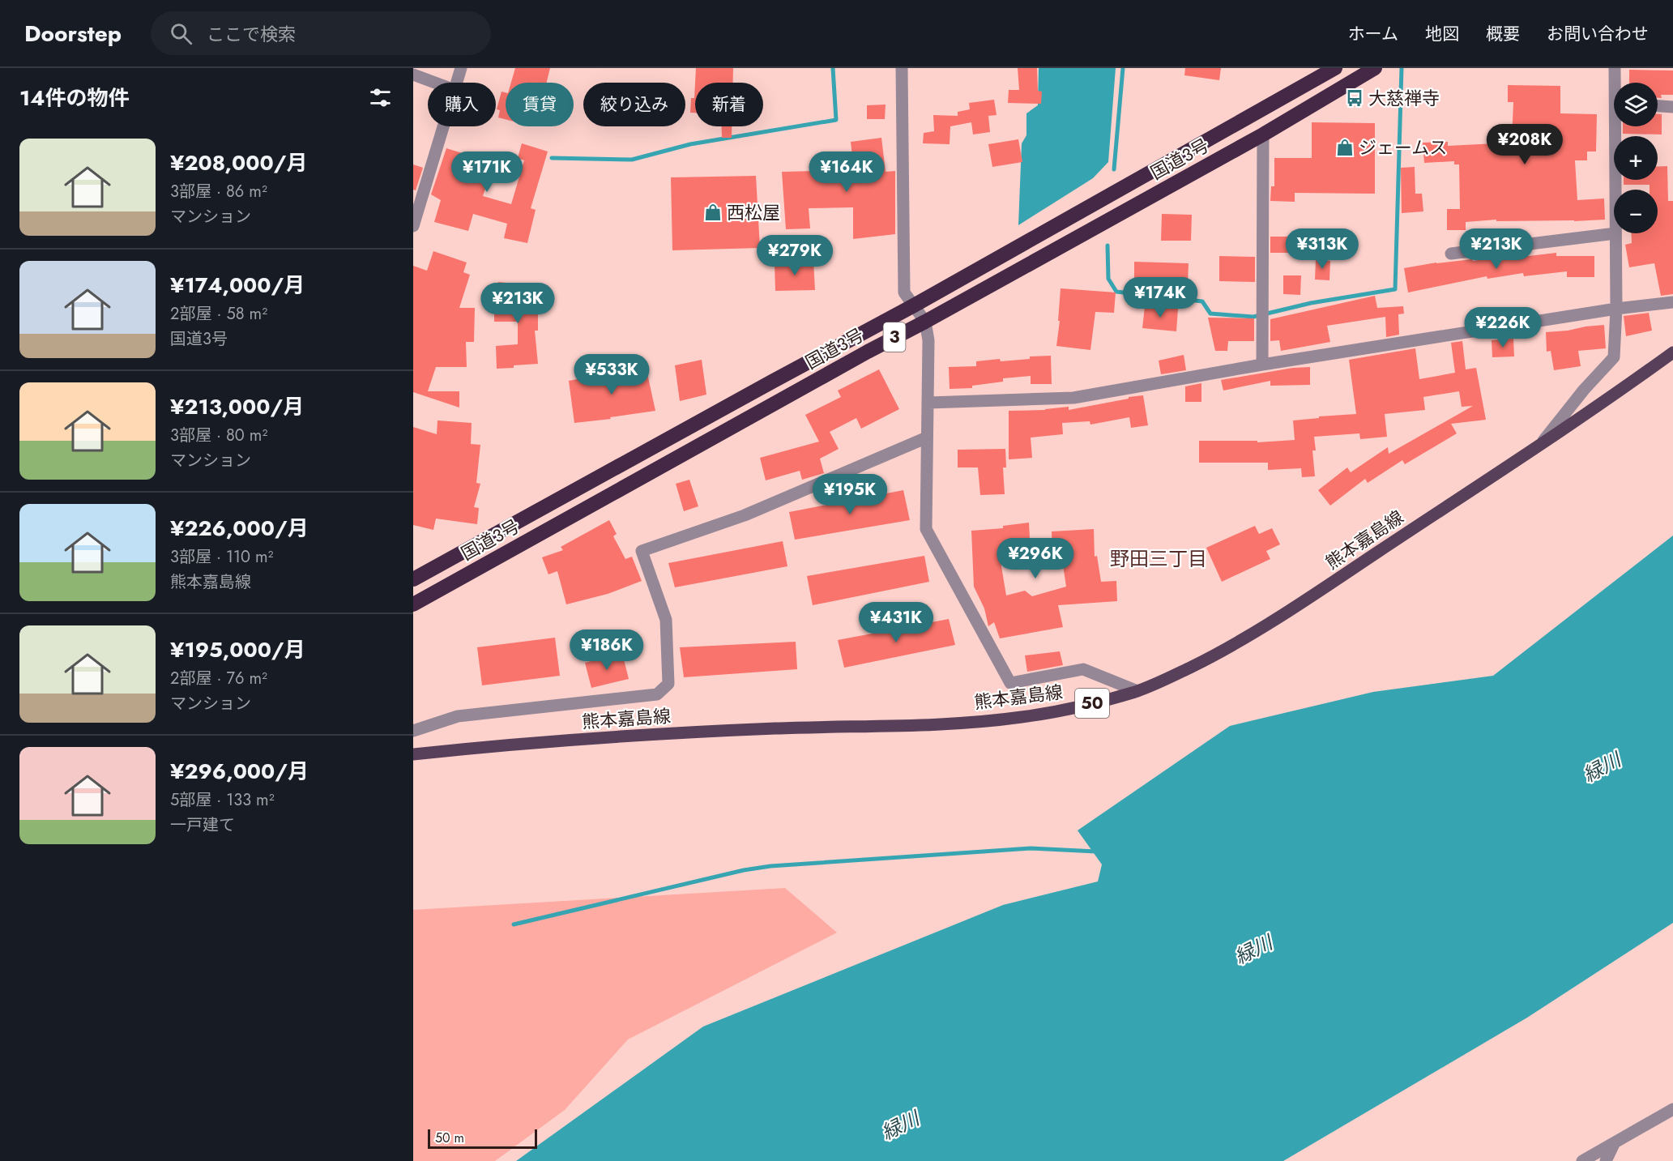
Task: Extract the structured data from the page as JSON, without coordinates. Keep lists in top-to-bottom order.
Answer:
{
  "streets": {
    "highway": ["国道3号", "3"],
    "main road": ["熊本嘉島線", "50"]
  },
  "districts": ["野田三丁目"],
  "water": ["緑川"],
  "places": {
    "bus stop": ["大慈禅寺"],
    "shop": ["ジェームス", "西松屋"]
  },
  "scale_bar": "50 m",
  "page": {
    "header": "Doorstep",
    "search": "ここで検索",
    "nav": [
      "ホーム",
      "地図",
      "概要",
      "お問い合わせ"
    ],
    "heading": "14件の物件",
    "map_buttons": ["+", "−"],
    "chip": [
      "購入",
      "賃貸",
      "絞り込み",
      "新着"
    ],
    "price": [
      "¥208K",
      "¥171K",
      "¥164K",
      "¥313K",
      "¥213K",
      "¥279K",
      "¥174K",
      "¥213K",
      "¥226K",
      "¥533K",
      "¥195K",
      "¥296K",
      "¥431K",
      "¥186K"
    ],
    "list": [
      {
        "name": "¥208,000/月",
        "note": "3部屋 · 86 m² · マンション"
      },
      {
        "name": "¥174,000/月",
        "note": "2部屋 · 58 m² · 国道3号"
      },
      {
        "name": "¥213,000/月",
        "note": "3部屋 · 80 m² · マンション"
      },
      {
        "name": "¥226,000/月",
        "note": "3部屋 · 110 m² · 熊本嘉島線"
      },
      {
        "name": "¥195,000/月",
        "note": "2部屋 · 76 m² · マンション"
      },
      {
        "name": "¥296,000/月",
        "note": "5部屋 · 133 m² · 一戸建て"
      }
    ],
    "scale": "50 m"
  }
}
